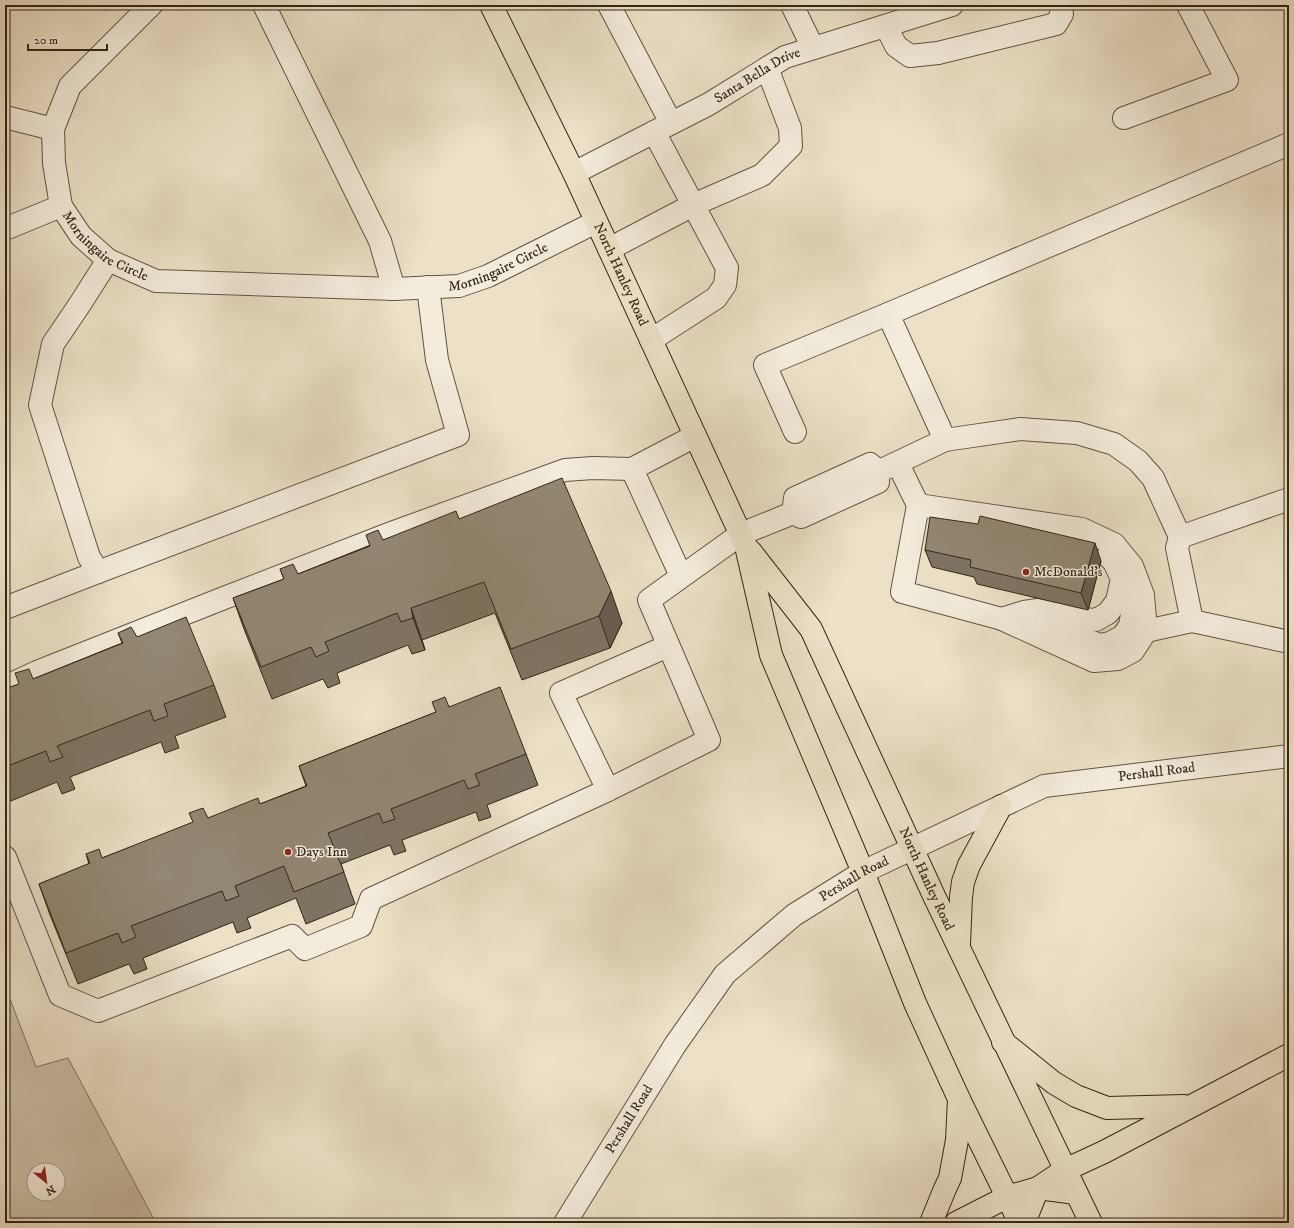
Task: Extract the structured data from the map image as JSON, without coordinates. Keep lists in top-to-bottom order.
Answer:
{
  "streets": {
    "main road": ["North Hanley Road"],
    "street": ["Santa Bella Drive", "Morningaire Circle", "Pershall Road"]
  },
  "crossings": [
    ["Santa Bella Drive", "North Hanley Road"],
    ["Morningaire Circle", "North Hanley Road"],
    ["North Hanley Road", "Pershall Road"]
  ],
  "places": ["McDonald's", "Days Inn"],
  "scale_bar": "20 m",
  "north": "bottom right"
}
